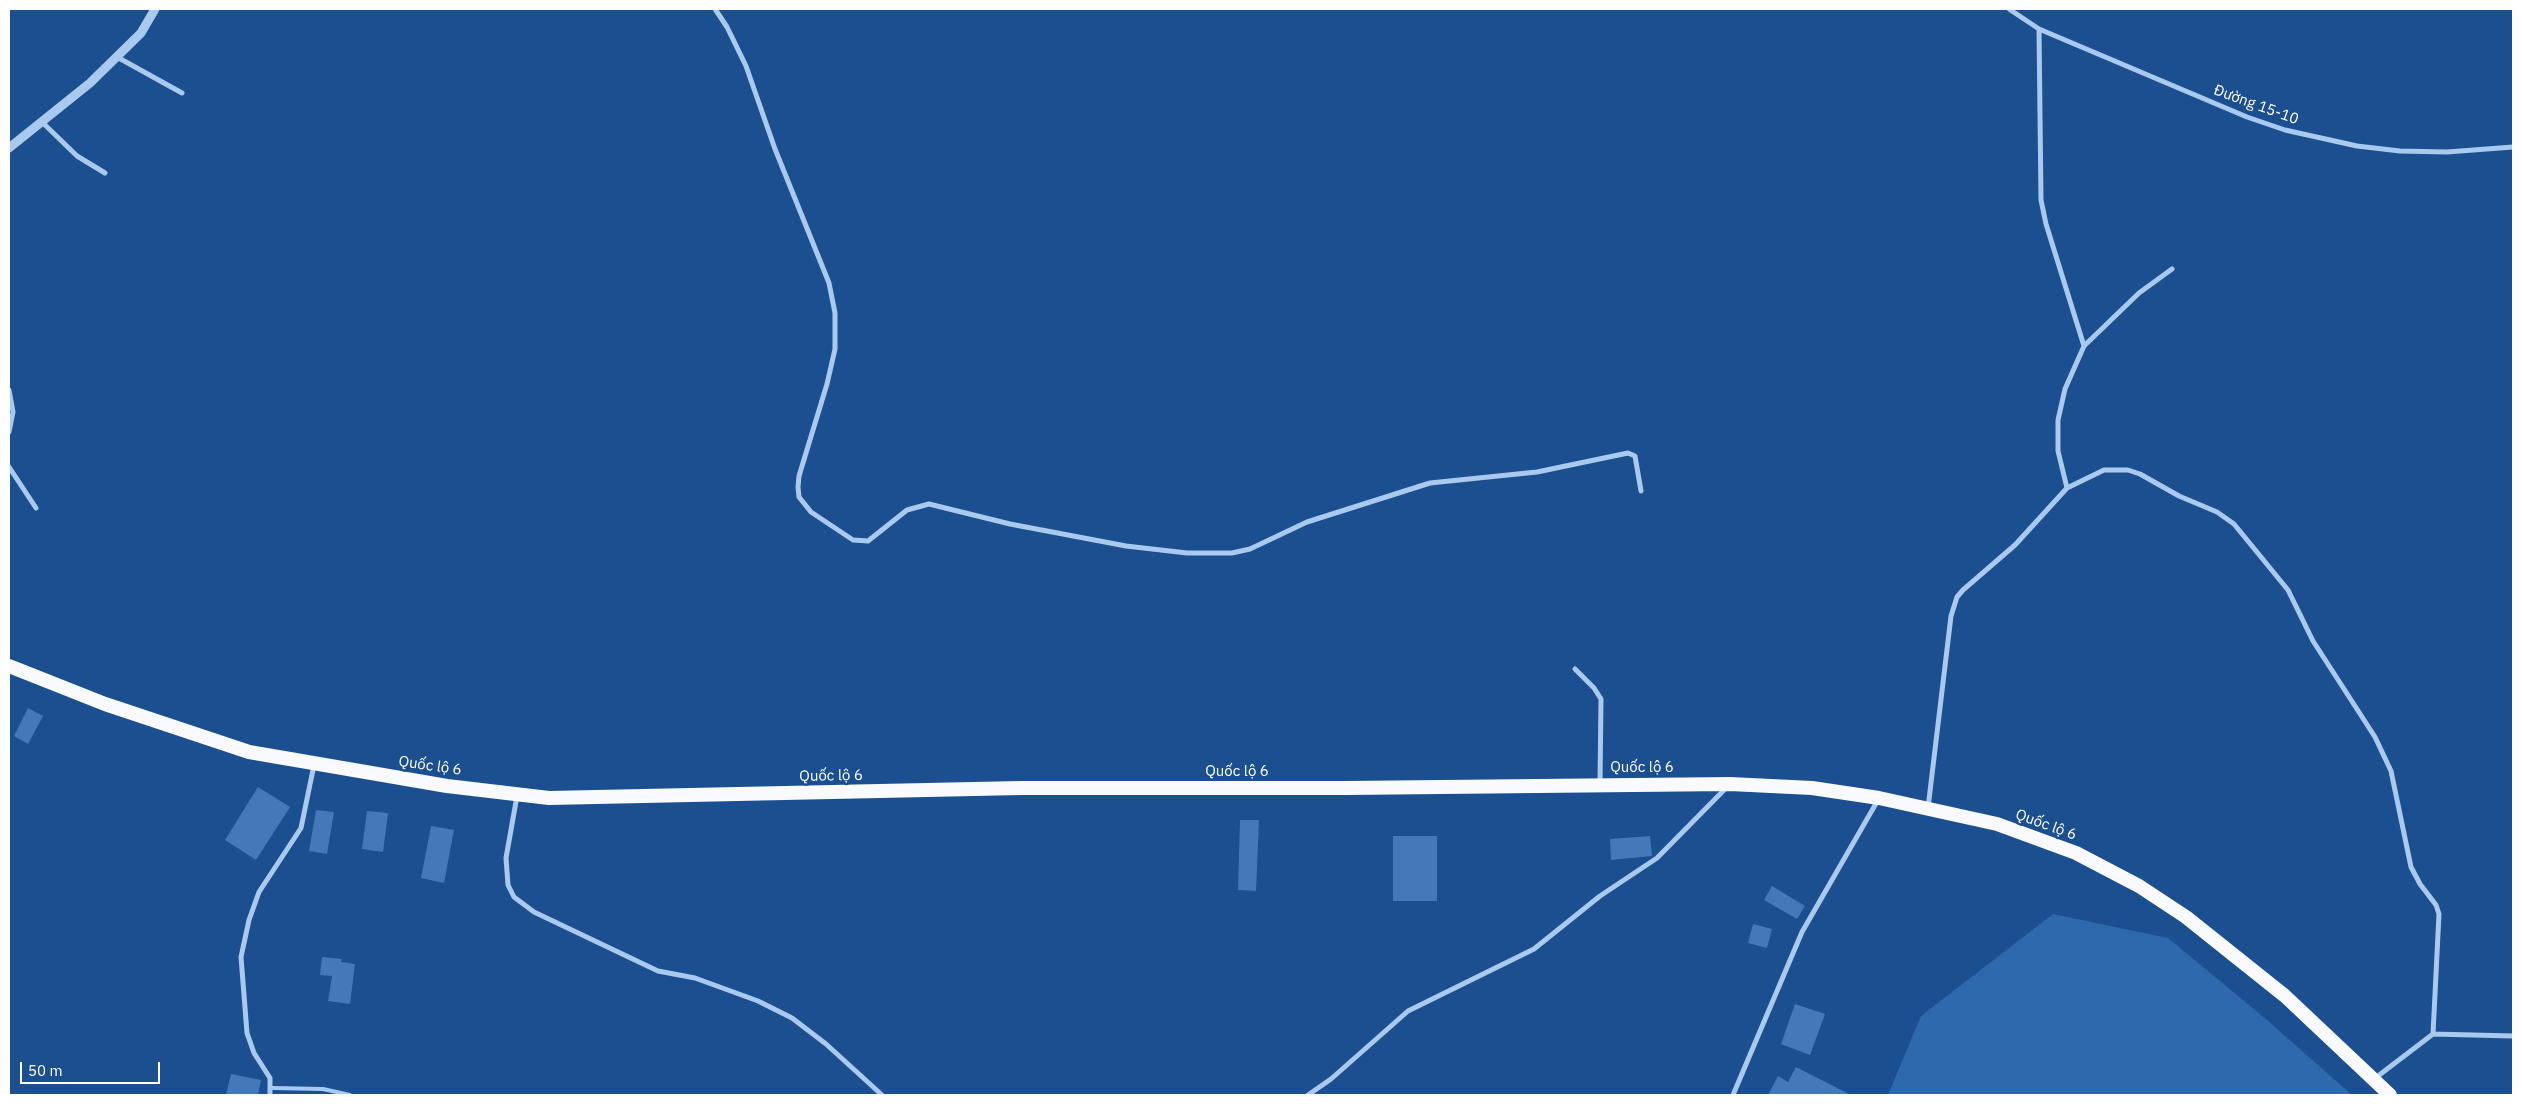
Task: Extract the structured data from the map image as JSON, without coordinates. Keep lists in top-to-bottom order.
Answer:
{
  "streets": {
    "highway": ["Quốc lộ 6"],
    "street": ["Đường 15-10"]
  },
  "scale_bar": "50 m"
}
